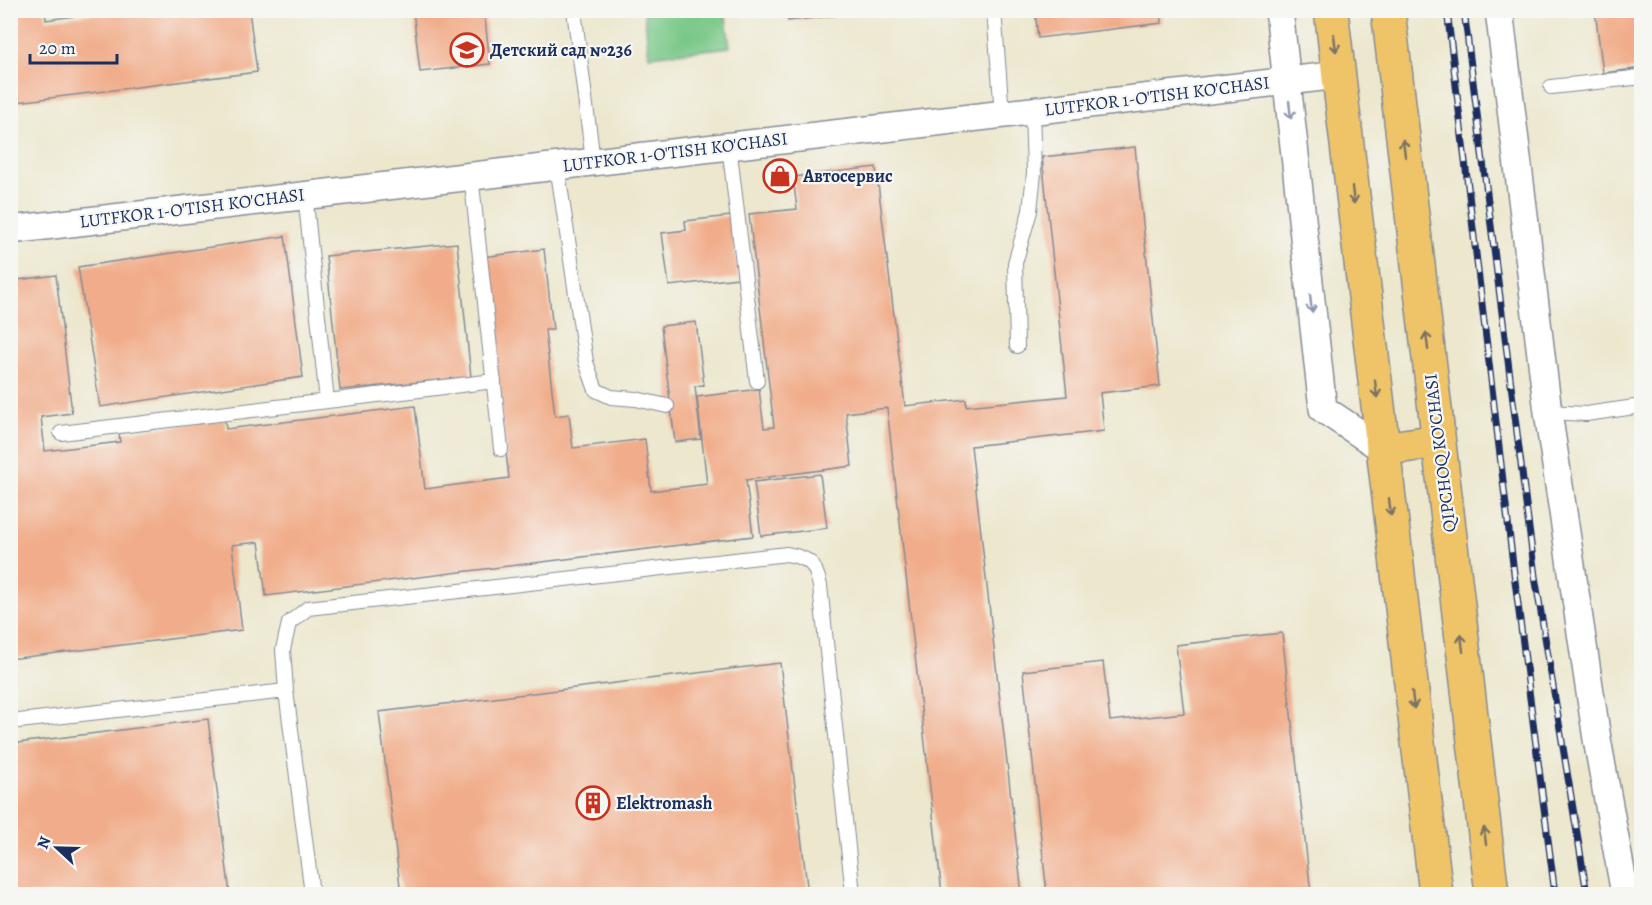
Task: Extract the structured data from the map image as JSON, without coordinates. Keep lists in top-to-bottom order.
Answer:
{
  "streets": {
    "main road": ["QIPCHOQ KO'CHASI"],
    "street": ["LUTFKOR 1-O'TISH KO'CHASI"]
  },
  "places": {
    "school or university": ["Детский сад №236"],
    "shop": ["Автосервис"],
    "building": ["Elektromash"]
  },
  "scale_bar": "20 m",
  "north": "left"
}
